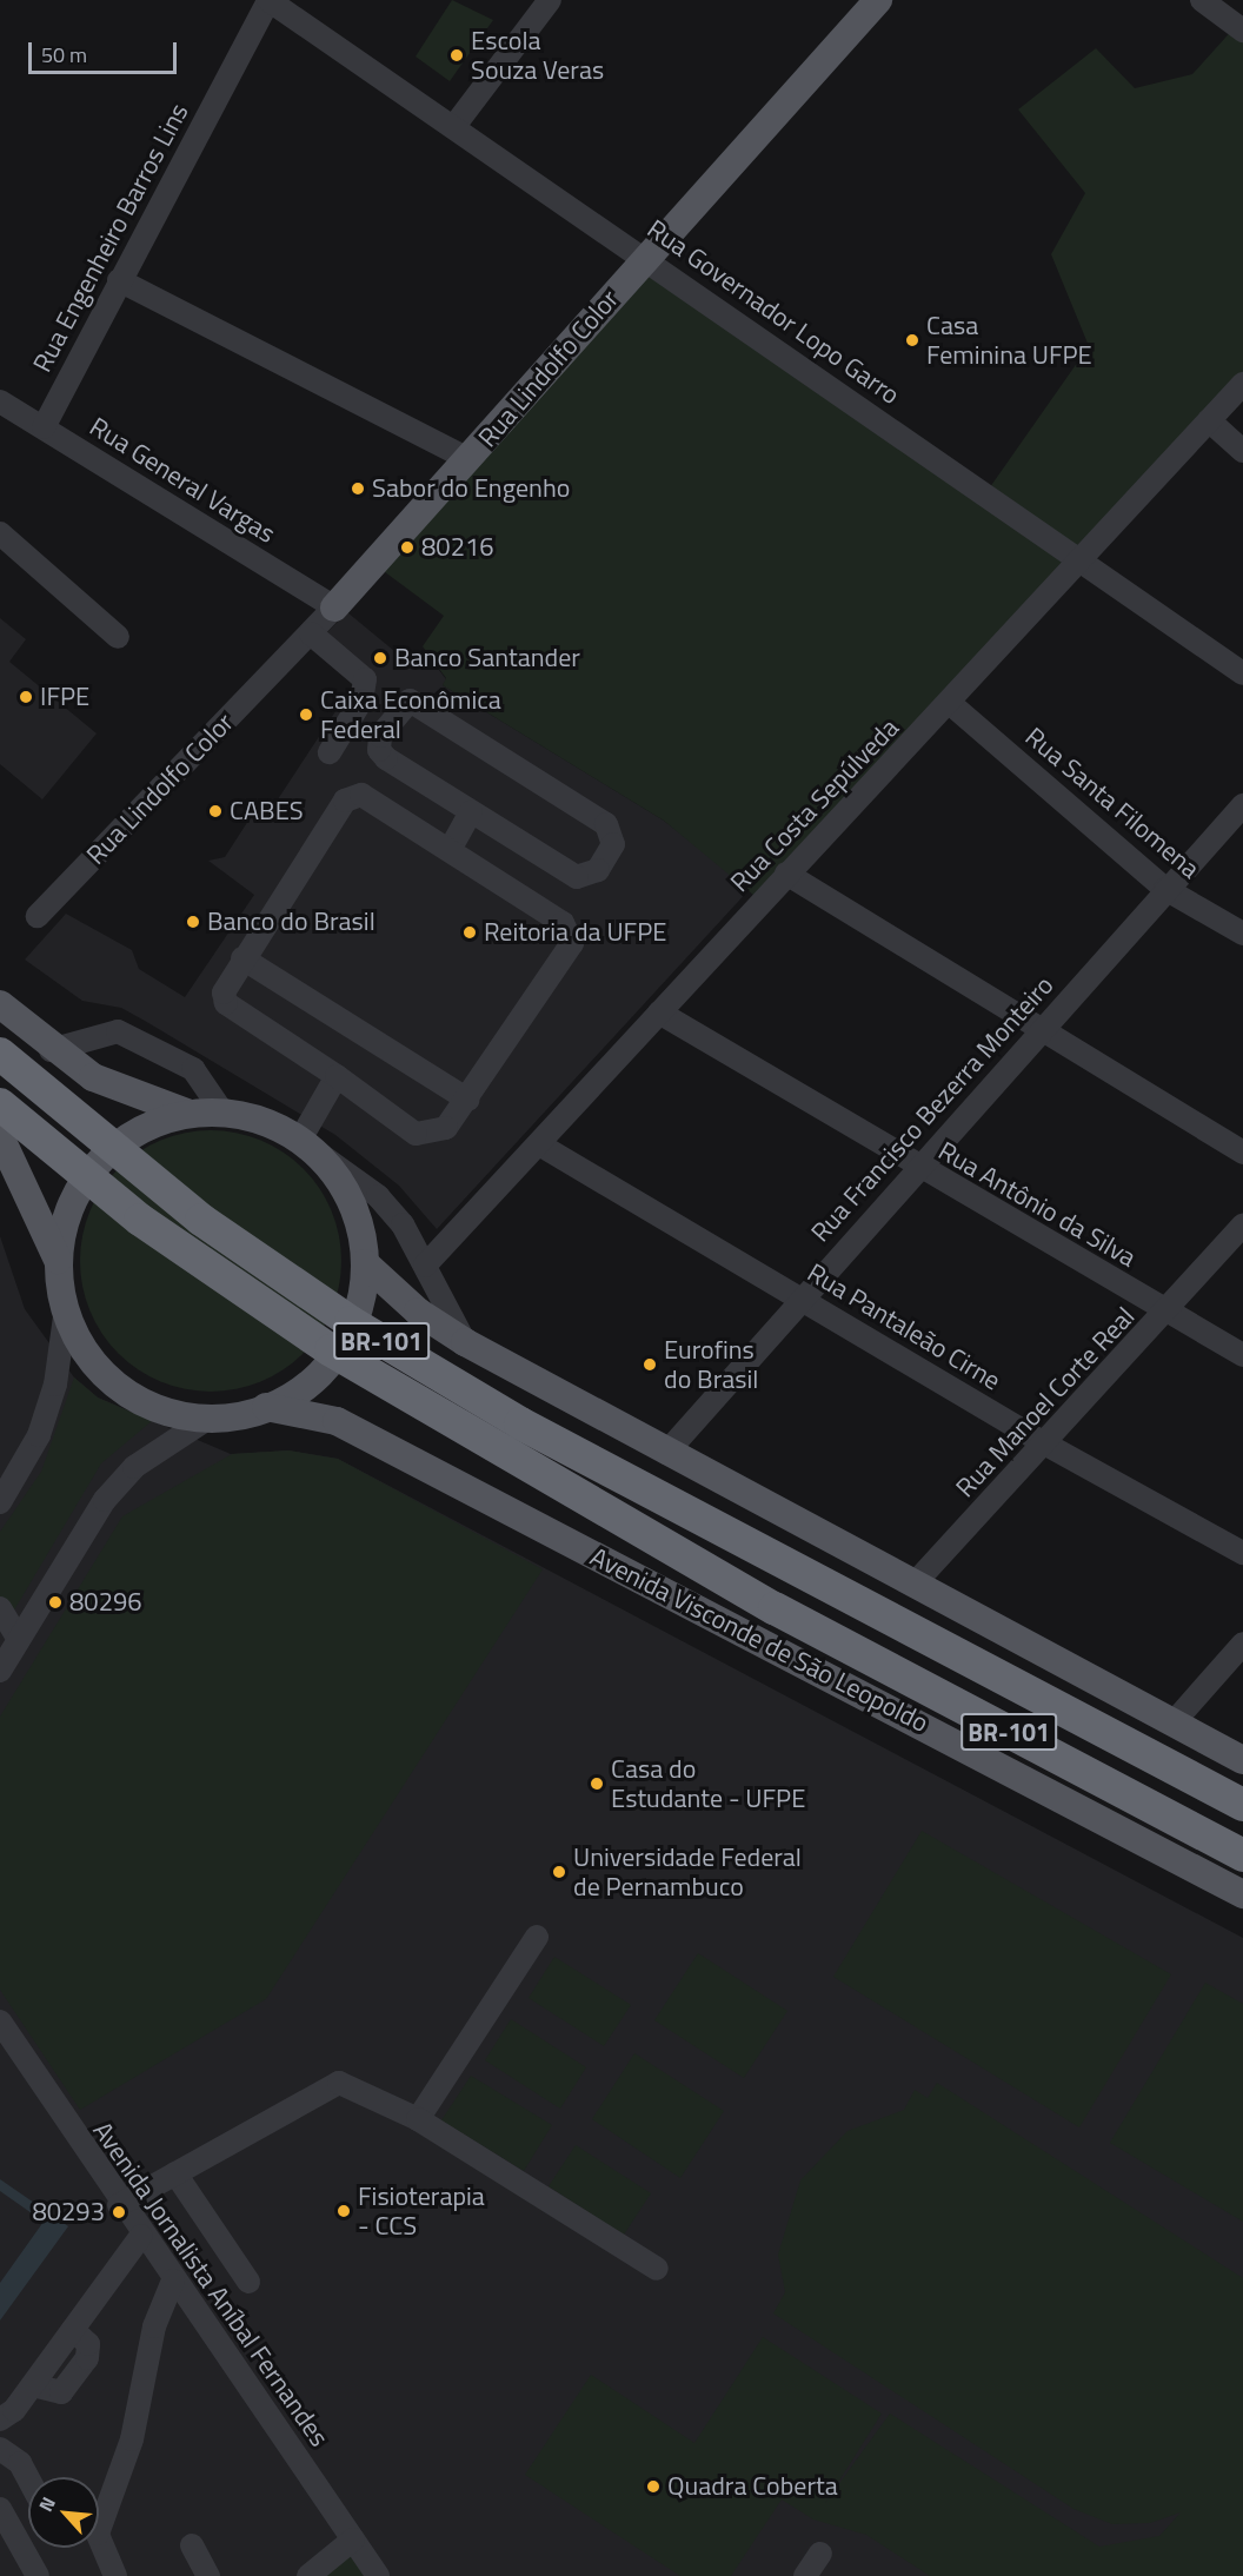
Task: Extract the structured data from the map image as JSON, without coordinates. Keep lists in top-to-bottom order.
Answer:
{
  "streets": {
    "highway": ["BR-101", "Avenida Visconde de São Leopoldo"],
    "main road": ["Rua Lindolfo Color"],
    "street": [
      "Rua Engenheiro Barros Lins",
      "Rua Governador Lopo Garro",
      "Rua General Vargas",
      "Rua Santa Filomena",
      "Rua Costa Sepúlveda",
      "Rua Francisco Bezerra Monteiro",
      "Rua Antônio da Silva",
      "Rua Pantaleão Cirne",
      "Rua Manoel Corte Real",
      "Avenida Jornalista Aníbal Fernandes"
    ]
  },
  "crossings": [
    ["Rua Engenheiro Barros Lins", "Rua Governador Lopo Garro"],
    ["Rua Engenheiro Barros Lins", "Rua General Vargas"],
    ["Rua Governador Lopo Garro", "Rua Lindolfo Color"],
    ["Rua Governador Lopo Garro", "Rua Costa Sepúlveda"],
    ["Rua Lindolfo Color", "Rua General Vargas"],
    ["Rua Santa Filomena", "Rua Costa Sepúlveda"],
    ["Rua Santa Filomena", "Rua Francisco Bezerra Monteiro"],
    ["Rua Costa Sepúlveda", "Rua Antônio da Silva"],
    ["Rua Costa Sepúlveda", "Rua Pantaleão Cirne"],
    ["Rua Francisco Bezerra Monteiro", "Rua Antônio da Silva"],
    ["Rua Francisco Bezerra Monteiro", "Rua Pantaleão Cirne"],
    ["Rua Antônio da Silva", "Rua Manoel Corte Real"],
    ["Rua Pantaleão Cirne", "Rua Manoel Corte Real"]
  ],
  "places": [
    "Escola Souza Veras",
    "Casa Feminina UFPE",
    "Sabor do Engenho",
    "80216",
    "Banco Santander",
    "IFPE",
    "Caixa Econômica Federal",
    "CABES",
    "Banco do Brasil",
    "Reitoria da UFPE",
    "Eurofins do Brasil",
    "80296",
    "Casa do Estudante - UFPE",
    "Universidade Federal de Pernambuco",
    "Fisioterapia - CCS",
    "80293",
    "Quadra Coberta"
  ],
  "scale_bar": "50 m",
  "north": "top left"
}
